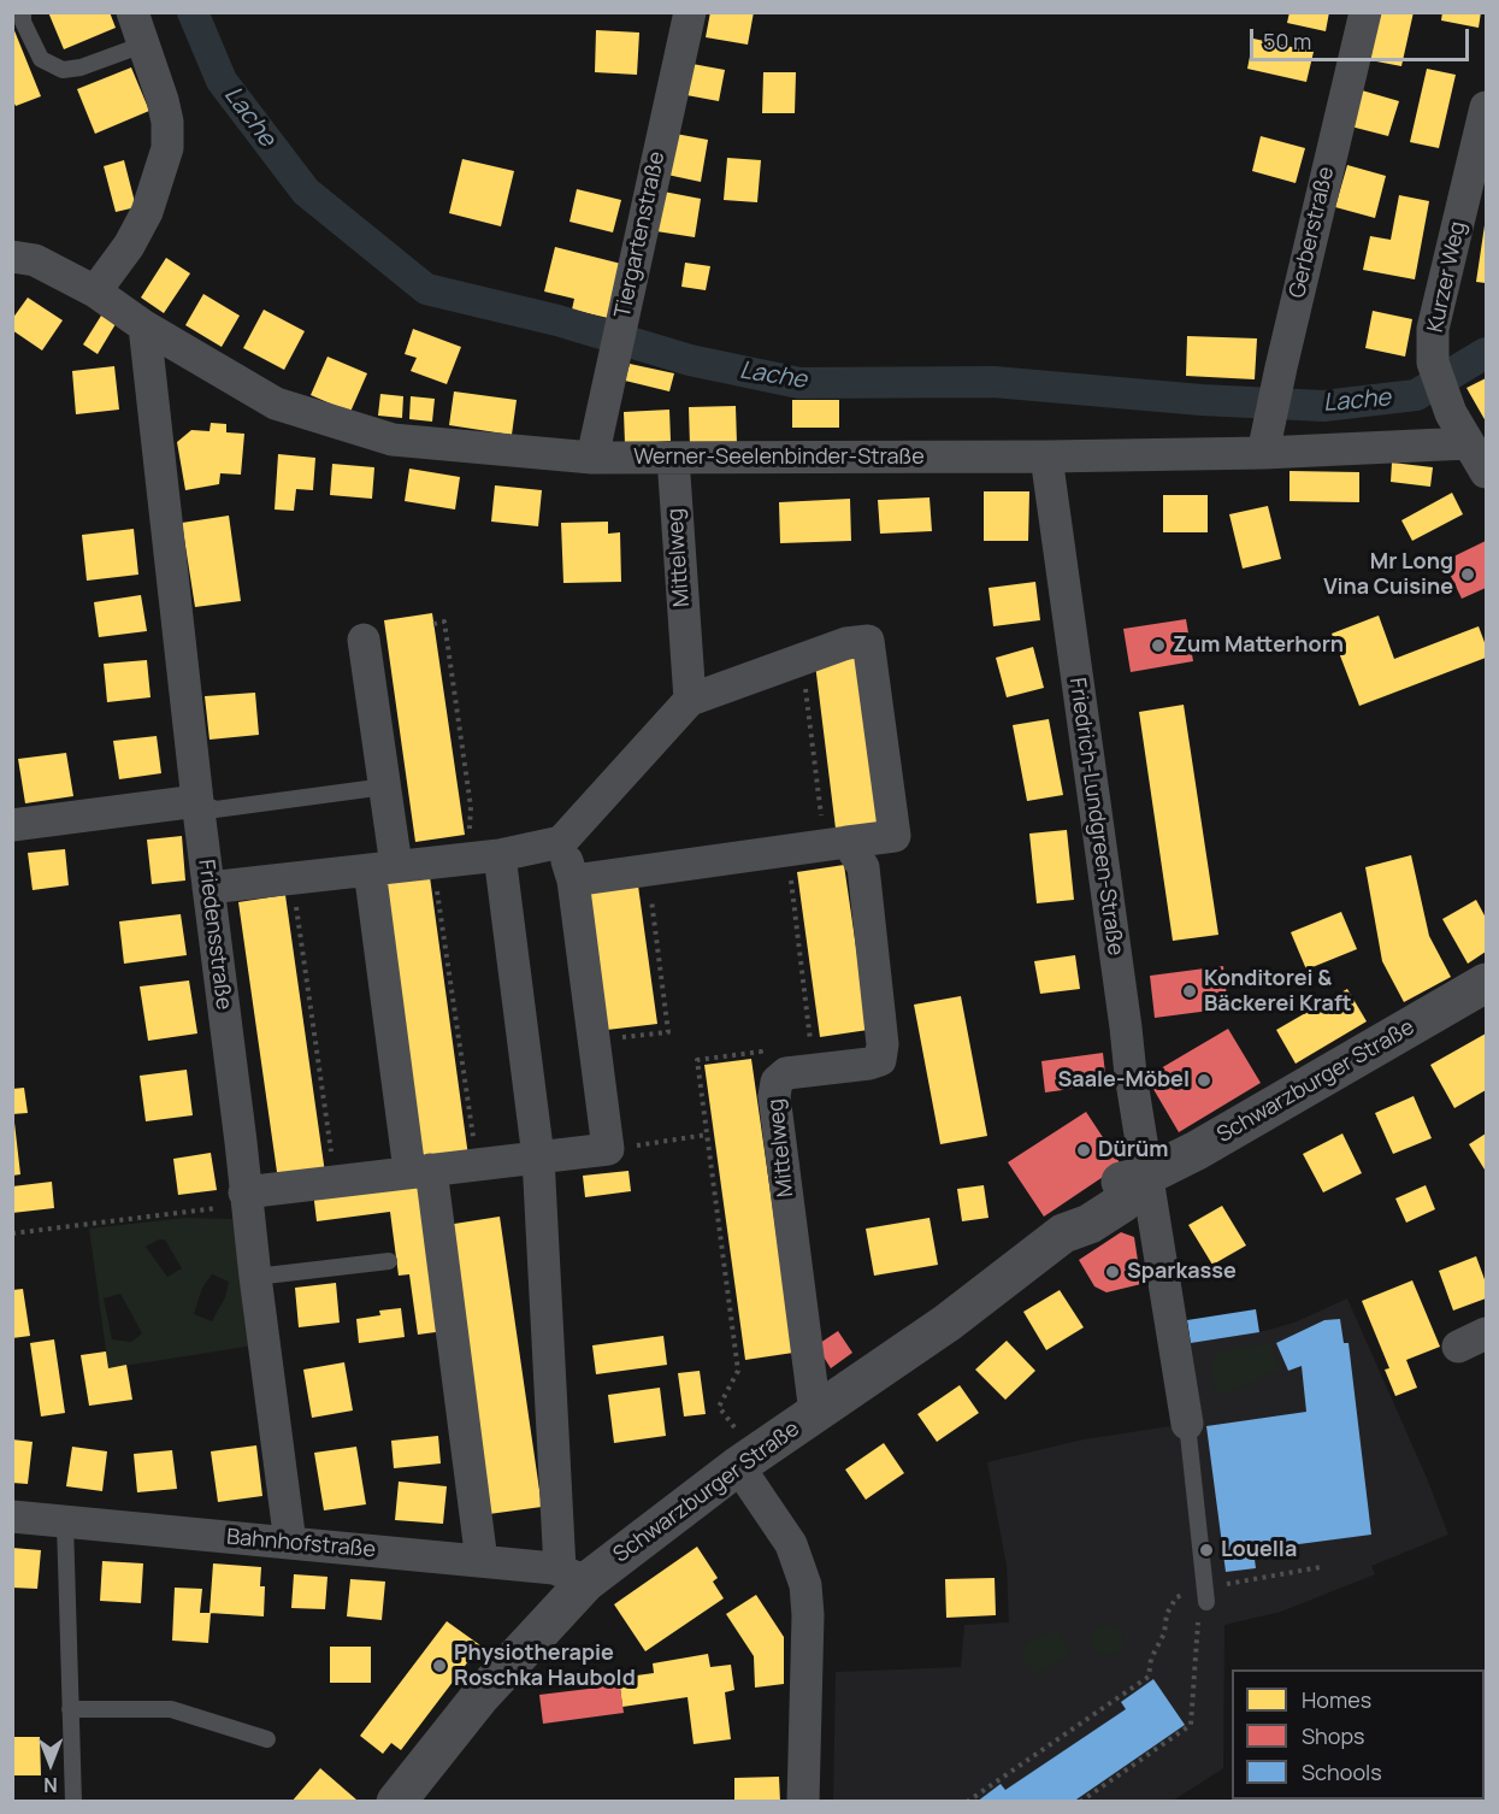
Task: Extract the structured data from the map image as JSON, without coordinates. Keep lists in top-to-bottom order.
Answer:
{
  "streets": {
    "street": [
      "Gerberstraße",
      "Tiergartenstraße",
      "Kurzer Weg",
      "Werner-Seelenbinder-Straße",
      "Mittelweg",
      "Friedrich-Lundgreen-Straße",
      "Friedensstraße",
      "Schwarzburger Straße",
      "Bahnhofstraße"
    ]
  },
  "crossings": [
    ["Gerberstraße", "Werner-Seelenbinder-Straße"],
    ["Tiergartenstraße", "Werner-Seelenbinder-Straße"],
    ["Kurzer Weg", "Werner-Seelenbinder-Straße"],
    ["Werner-Seelenbinder-Straße", "Mittelweg"],
    ["Werner-Seelenbinder-Straße", "Friedrich-Lundgreen-Straße"],
    ["Werner-Seelenbinder-Straße", "Friedensstraße"],
    ["Mittelweg", "Schwarzburger Straße"],
    ["Friedrich-Lundgreen-Straße", "Schwarzburger Straße"],
    ["Friedensstraße", "Bahnhofstraße"],
    ["Schwarzburger Straße", "Bahnhofstraße"]
  ],
  "water": ["Lache"],
  "places": [
    "Mr Long Vina Cuisine",
    "Zum Matterhorn",
    "Konditorei & Bäckerei Kraft",
    "Saale-Möbel",
    "Dürüm",
    "Sparkasse",
    "Louella",
    "Physiotherapie Roschka Haubold"
  ],
  "legend": ["Homes", "Shops", "Schools"],
  "scale_bar": "50 m",
  "north": "bottom"
}
